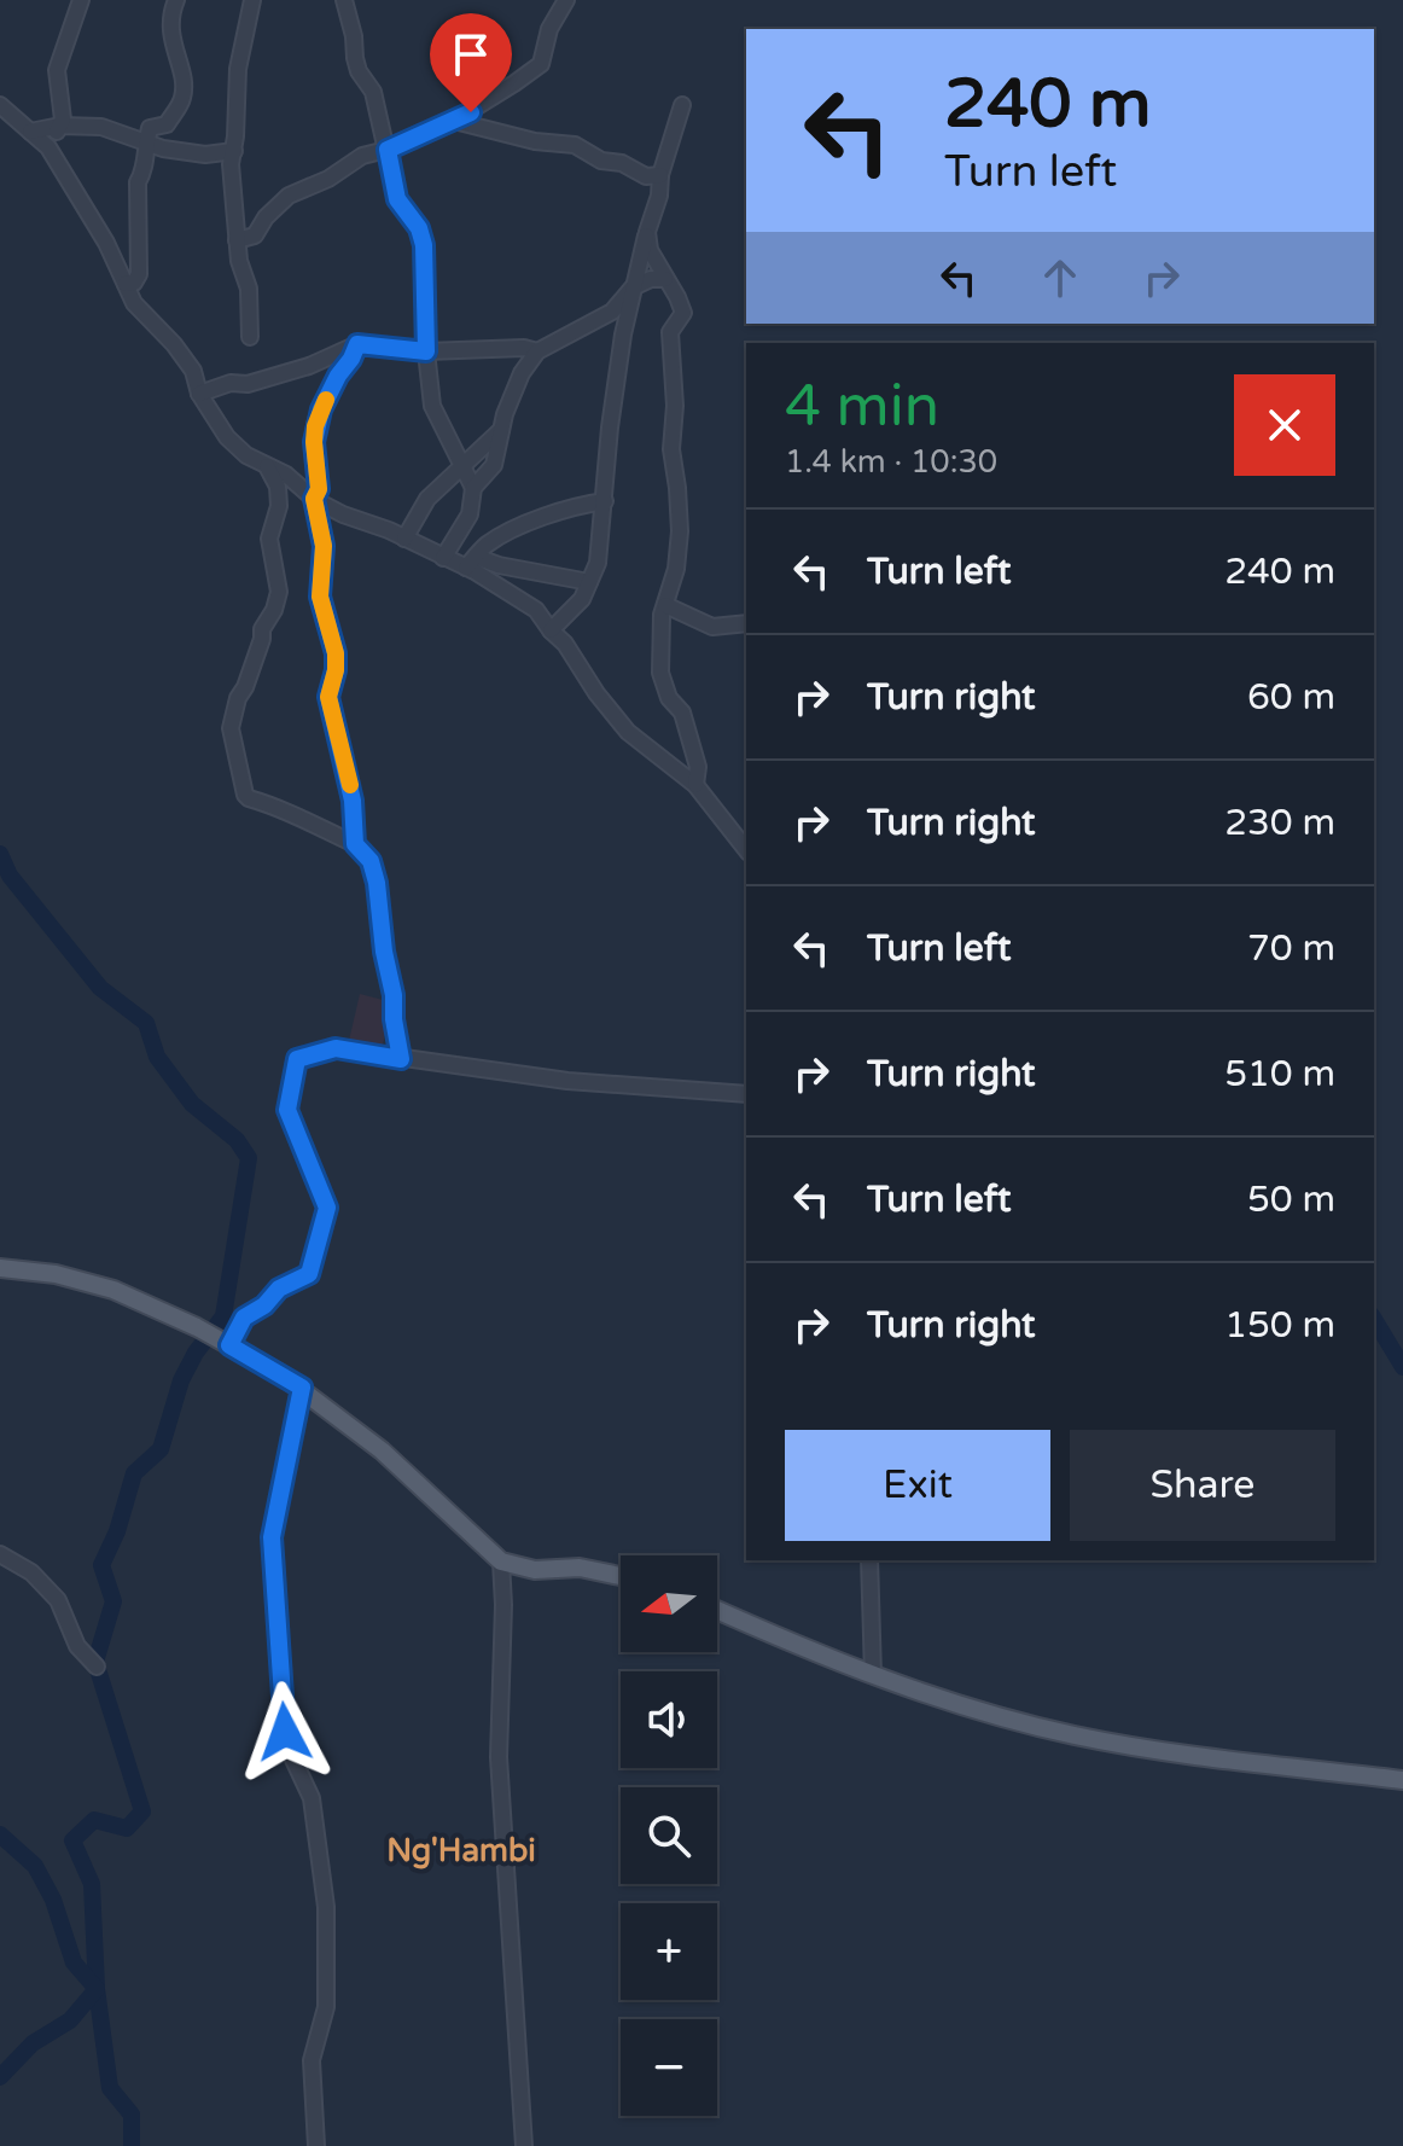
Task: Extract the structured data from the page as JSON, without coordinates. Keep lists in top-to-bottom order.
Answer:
{
  "districts": ["Ng'Hambi"],
  "north": "left",
  "page": {
    "turn": ["240 m", "Turn left"],
    "heading": ["4 min", "1.4 km · 10:30"],
    "list": [
      {
        "name": "Turn left",
        "value": "240 m"
      },
      {
        "name": "Turn right",
        "value": "60 m"
      },
      {
        "name": "Turn right",
        "value": "230 m"
      },
      {
        "name": "Turn left",
        "value": "70 m"
      },
      {
        "name": "Turn right",
        "value": "510 m"
      },
      {
        "name": "Turn left",
        "value": "50 m"
      },
      {
        "name": "Turn right",
        "value": "150 m"
      }
    ],
    "buttons": ["Exit", "Share"],
    "map_buttons": ["+", "−"]
  }
}
